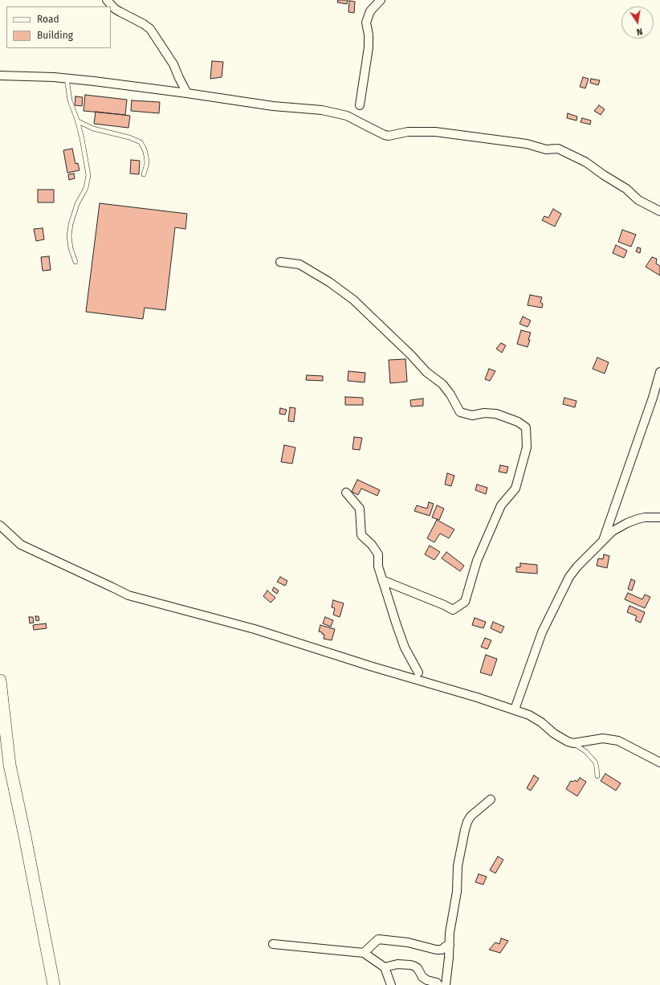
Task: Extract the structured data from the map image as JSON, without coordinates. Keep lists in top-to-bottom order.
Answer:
{
  "legend": ["Road", "Building"],
  "north": "bottom"
}
